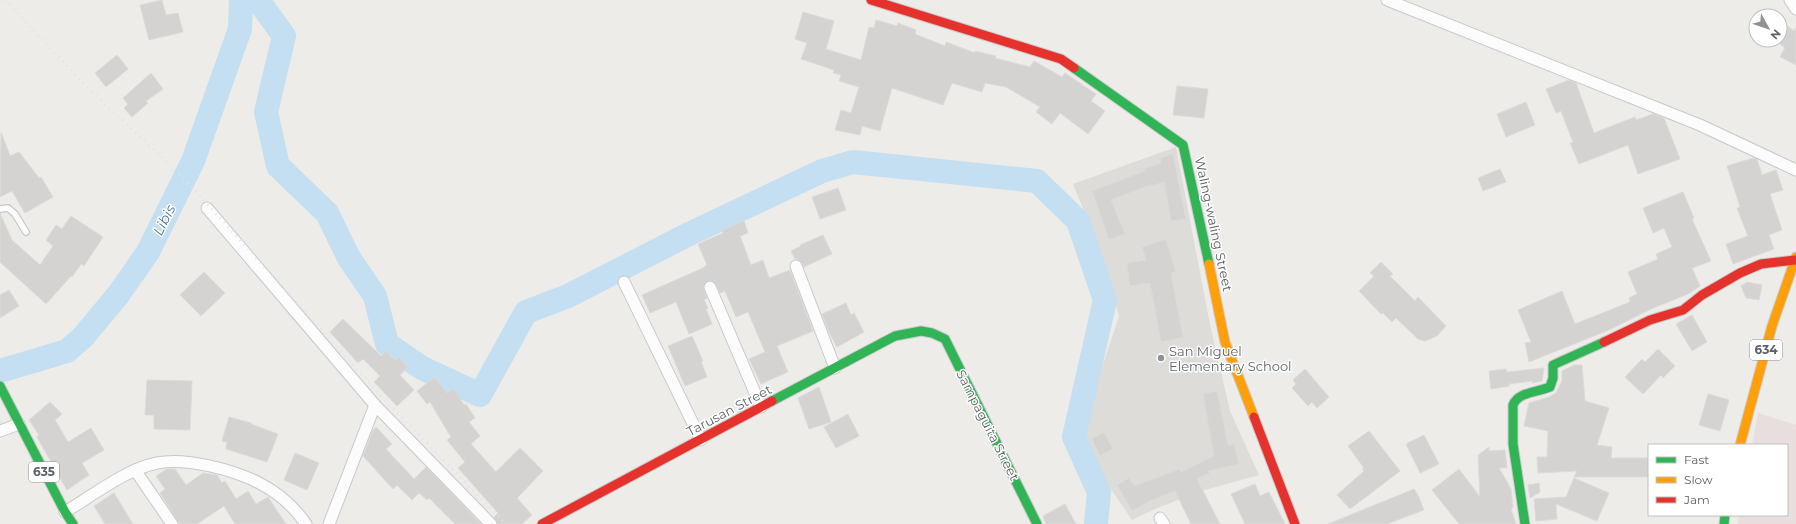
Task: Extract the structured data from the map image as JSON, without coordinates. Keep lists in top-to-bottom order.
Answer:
{
  "streets": {
    "street": [
      "Waling-waling Street",
      "634",
      "Tarusan Street",
      "Sampaguita Street",
      "635"
    ]
  },
  "crossings": [
    ["Tarusan Street", "Sampaguita Street"]
  ],
  "water": ["Libis"],
  "places": ["San Miguel Elementary School"],
  "legend": ["Fast", "Slow", "Jam"],
  "north": "bottom right"
}
